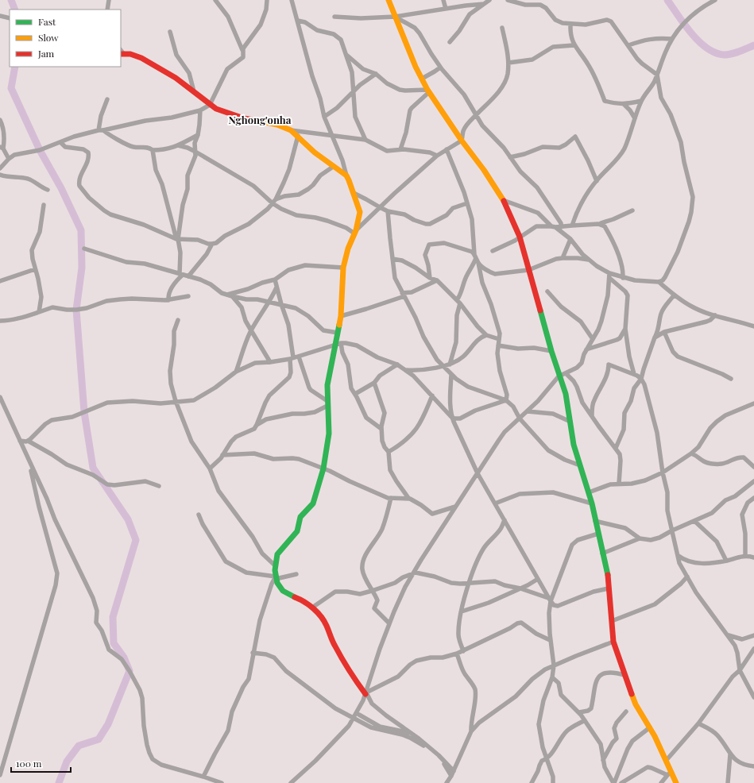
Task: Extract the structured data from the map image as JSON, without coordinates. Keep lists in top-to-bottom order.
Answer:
{
  "districts": ["Nghong'onha"],
  "legend": ["Fast", "Slow", "Jam"],
  "scale_bar": "100 m"
}
